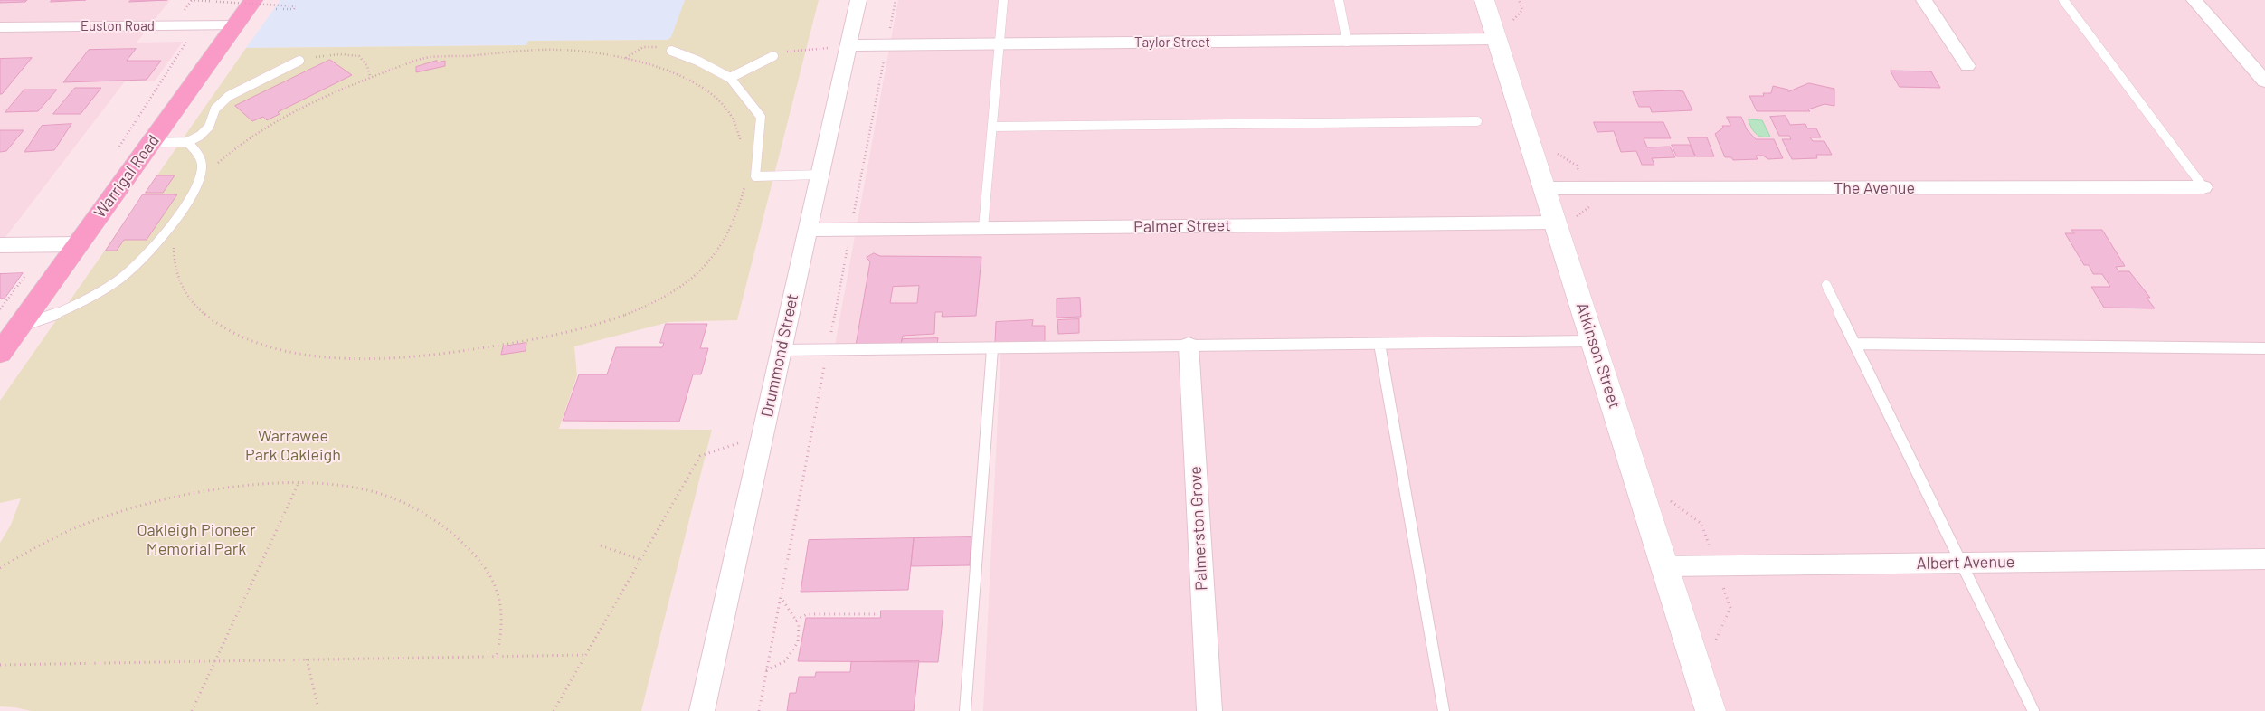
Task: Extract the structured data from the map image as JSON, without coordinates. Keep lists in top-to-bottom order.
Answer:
{
  "streets": {
    "highway": ["Warrigal Road"],
    "street": [
      "Euston Road",
      "Taylor Street",
      "The Avenue",
      "Palmer Street",
      "Drummond Street",
      "Atkinson Street",
      "Palmerston Grove",
      "Albert Avenue"
    ]
  },
  "crossings": [
    ["Euston Road", "Warrigal Road"],
    ["Taylor Street", "Drummond Street"],
    ["Taylor Street", "Atkinson Street"],
    ["The Avenue", "Atkinson Street"],
    ["Palmer Street", "Drummond Street"],
    ["Palmer Street", "Atkinson Street"],
    ["Atkinson Street", "Albert Avenue"]
  ],
  "parks": ["Warrawee Park Oakleigh", "Oakleigh Pioneer Memorial Park"]
}
